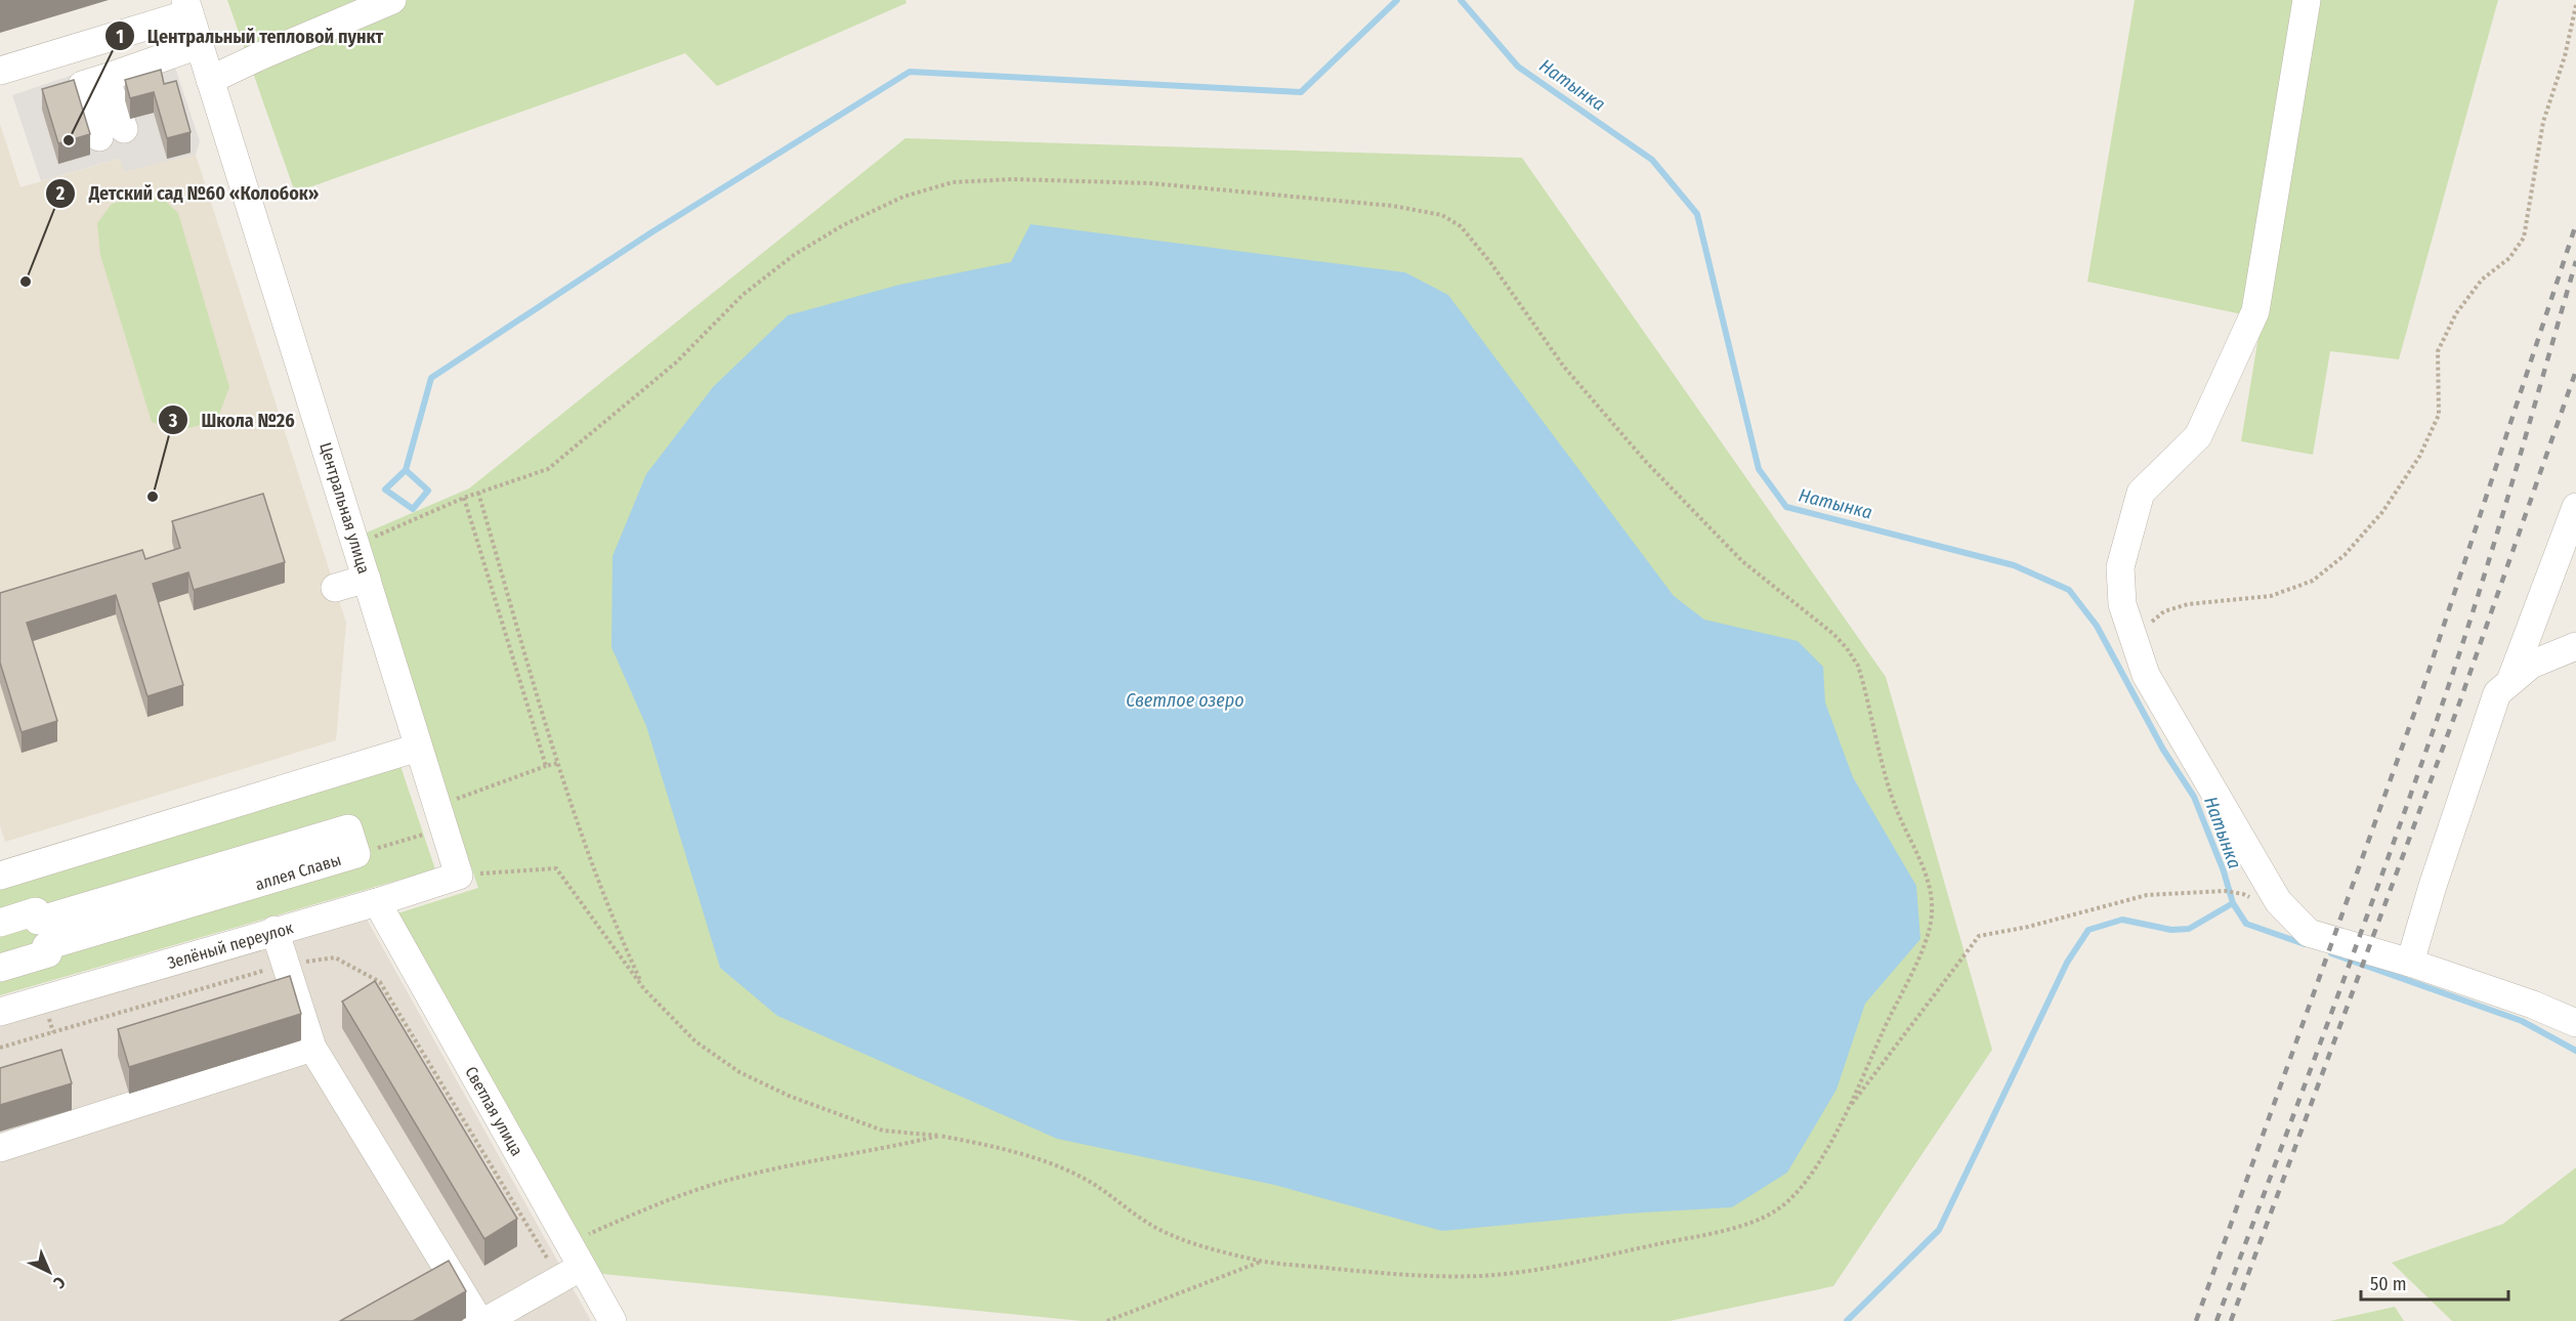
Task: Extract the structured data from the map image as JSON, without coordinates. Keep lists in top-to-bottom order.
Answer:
{
  "streets": {
    "street": [
      "Центральная улица",
      "аллея Славы",
      "Зелёный переулок",
      "Светлая улица"
    ]
  },
  "crossings": [
    ["Центральная улица", "Зелёный переулок"],
    ["Зелёный переулок", "Светлая улица"]
  ],
  "water": ["Натынка", "Светлое озеро"],
  "places": ["Центральный тепловой пункт", "Детский сад №60 «Колобок»", "Школа №26"],
  "scale_bar": "50 m",
  "north": "bottom right"
}
